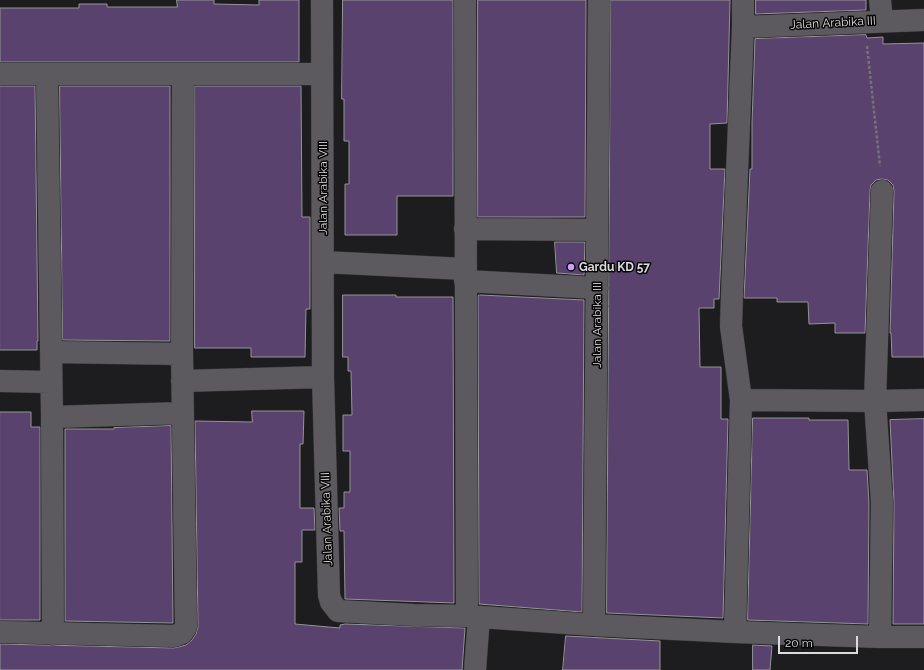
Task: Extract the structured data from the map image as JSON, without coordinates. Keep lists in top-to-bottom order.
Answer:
{
  "streets": {
    "street": ["Jalan Arabika III", "Jalan Arabika VIII"]
  },
  "places": ["Gardu KD 57"],
  "scale_bar": "20 m"
}
